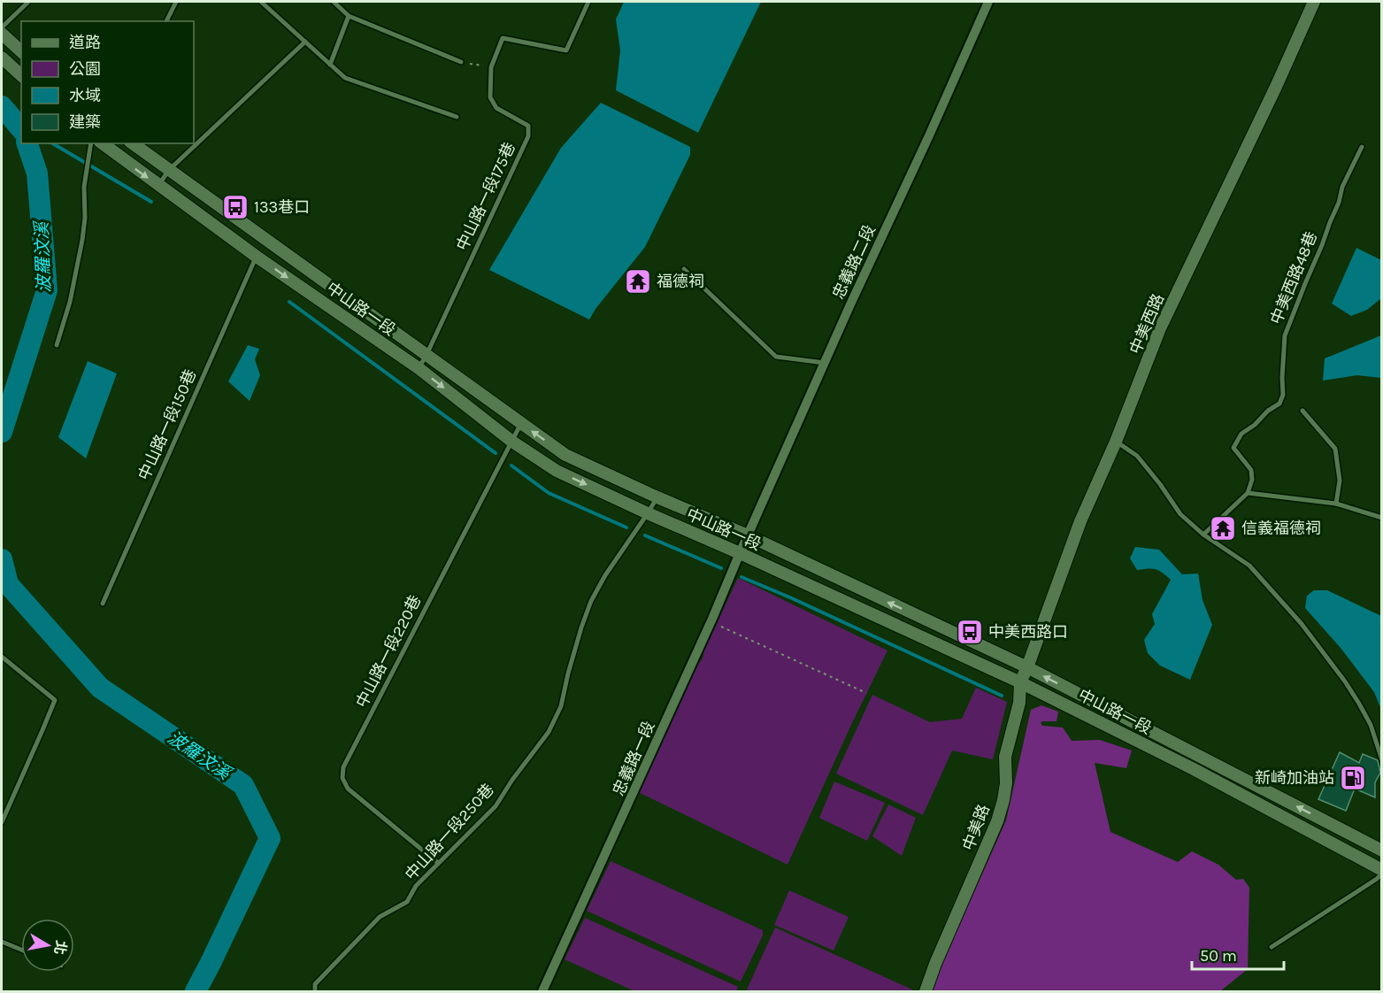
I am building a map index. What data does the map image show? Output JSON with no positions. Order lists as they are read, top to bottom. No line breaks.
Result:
{"streets":{"street":["忠義路二段","中山路一段","中美西路","忠義路一段","中美路"],"lane":["中山路一段175巷","中美西路48巷","中山路一段150巷","中山路一段220巷","中山路一段250巷"]},"crossings":[["中山路一段175巷","中山路一段"],["忠義路二段","中山路一段"],["忠義路二段","忠義路一段"],["中山路一段","中美西路"],["中山路一段","中山路一段150巷"],["中山路一段","中山路一段220巷"],["中山路一段","忠義路一段"],["中山路一段","中美路"],["中山路一段","中山路一段250巷"],["中美西路","中美路"],["中山路一段220巷","中山路一段250巷"]],"water":["波羅汶溪"],"places":{"bus stop":["133巷口","中美西路口"],"temple":["福德祠","信義福德祠"],"fuel station":["新崎加油站"]},"legend":["道路","公園","水域","建築"],"scale_bar":"50 m","north":"right"}
